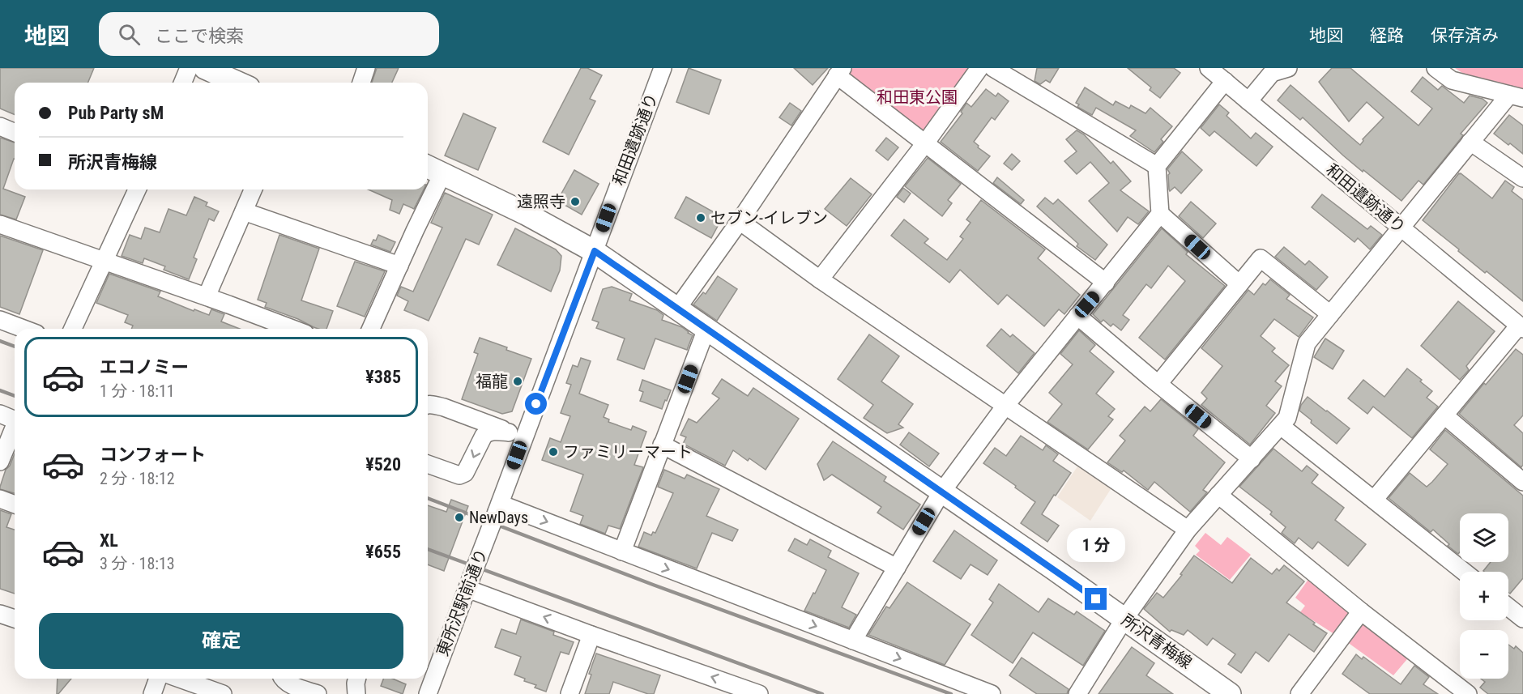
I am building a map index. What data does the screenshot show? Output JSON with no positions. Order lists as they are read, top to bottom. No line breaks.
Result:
{"streets":{"main road":["所沢青梅線"],"street":["和田遺跡通り","東所沢駅前通り"]},"crossings":[["和田遺跡通り","東所沢駅前通り"],["和田遺跡通り","所沢青梅線"]],"parks":["和田東公園"],"places":["遠照寺","セブン-イレブン","福龍","ファミリーマート","NewDays"],"page":{"header":"地図","search":"ここで検索","nav":["地図","経路","保存済み"],"banner":["Pub Party sM","所沢青梅線"],"list":[{"name":"エコノミー","note":"1 分 · 18:11","value":"¥385"},{"name":"コンフォート","note":"2 分 · 18:12","value":"¥520"},{"name":"XL","note":"3 分 · 18:13","value":"¥655"}],"map_buttons":["+","−"],"bubble":"1 分","buttons":"確定"}}
